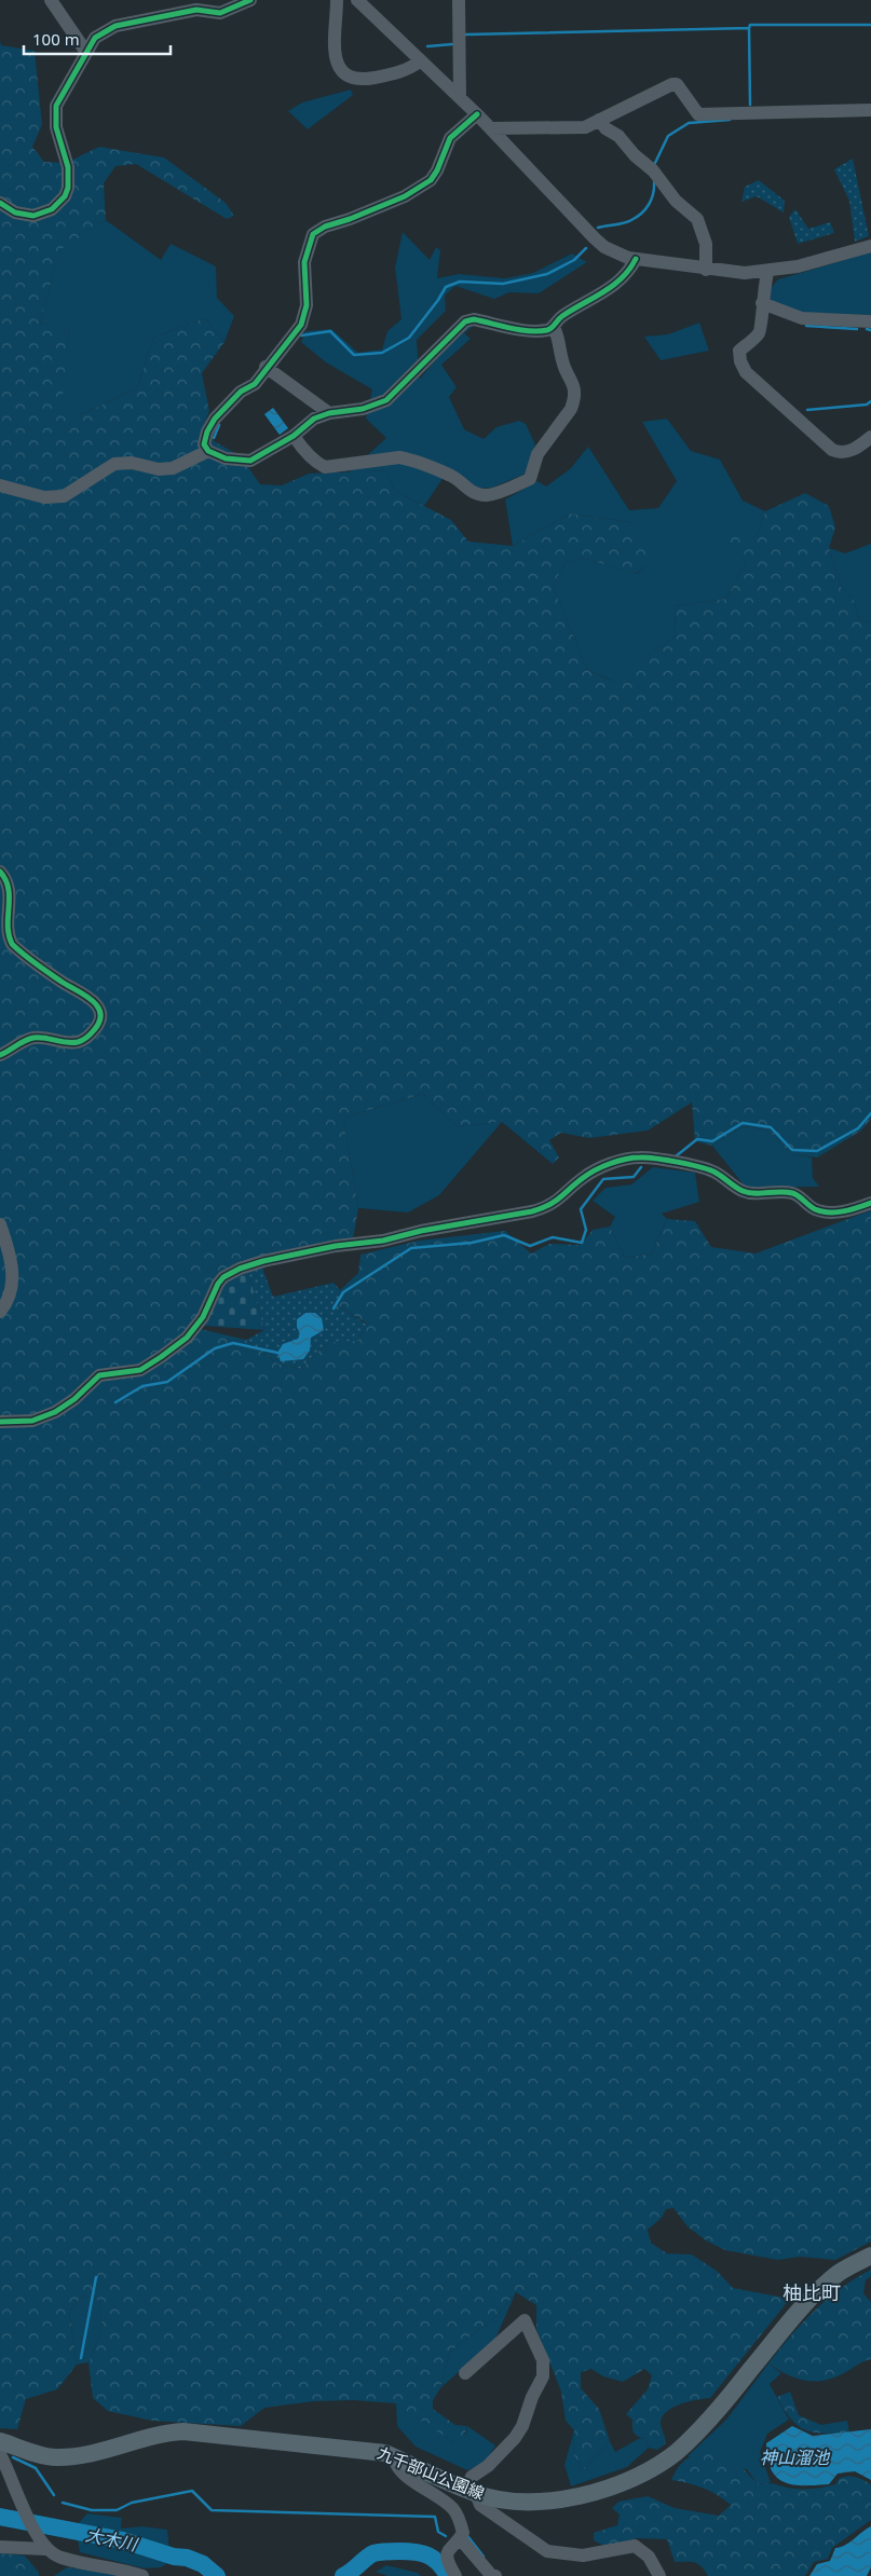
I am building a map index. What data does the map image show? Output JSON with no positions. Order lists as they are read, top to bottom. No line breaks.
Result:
{"streets":{"main road":["九千部山公園線"]},"districts":["柚比町"],"water":["神山溜池","大木川"],"scale_bar":"100 m"}
